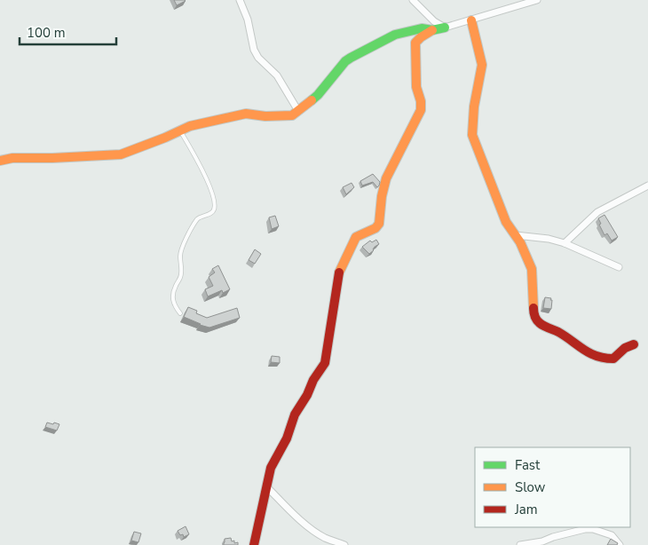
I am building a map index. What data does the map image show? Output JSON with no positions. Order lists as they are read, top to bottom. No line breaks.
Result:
{"legend":["Fast","Slow","Jam"],"scale_bar":"100 m"}
